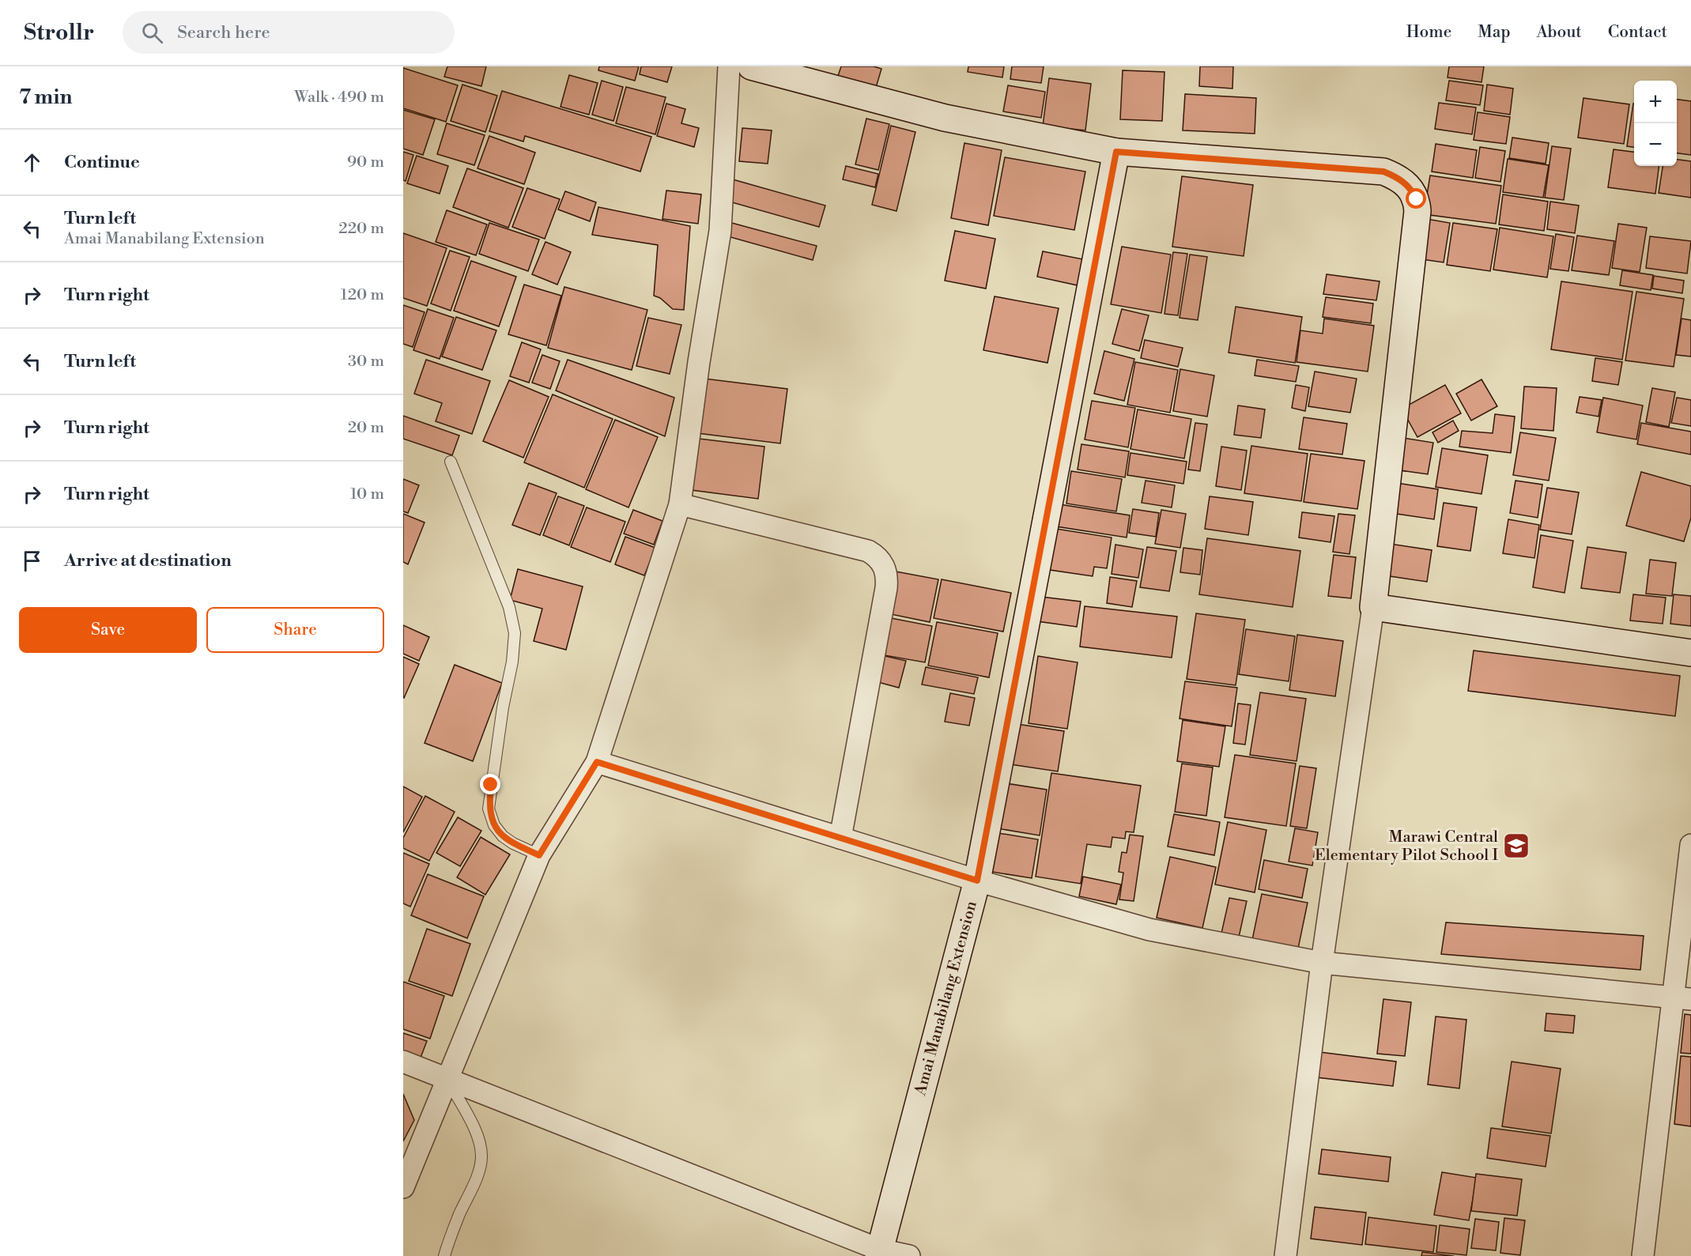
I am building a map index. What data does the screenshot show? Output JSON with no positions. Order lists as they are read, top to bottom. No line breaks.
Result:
{"streets":{"main road":["Amai Manabilang Extension"]},"places":{"school or university":["Marawi Central Elementary Pilot School I"]},"page":{"header":"Strollr","search":"Search here","nav":["Home","Map","About","Contact"],"heading":["7 min","Walk · 490 m"],"map_buttons":["+","−"],"list":[["Continue","90 m"],["Turn left","Amai Manabilang Extension","220 m"],["Turn right","120 m"],["Turn left","30 m"],["Turn right","20 m"],["Turn right","10 m"],"Arrive at destination"],"buttons":["Save","Share"]}}
